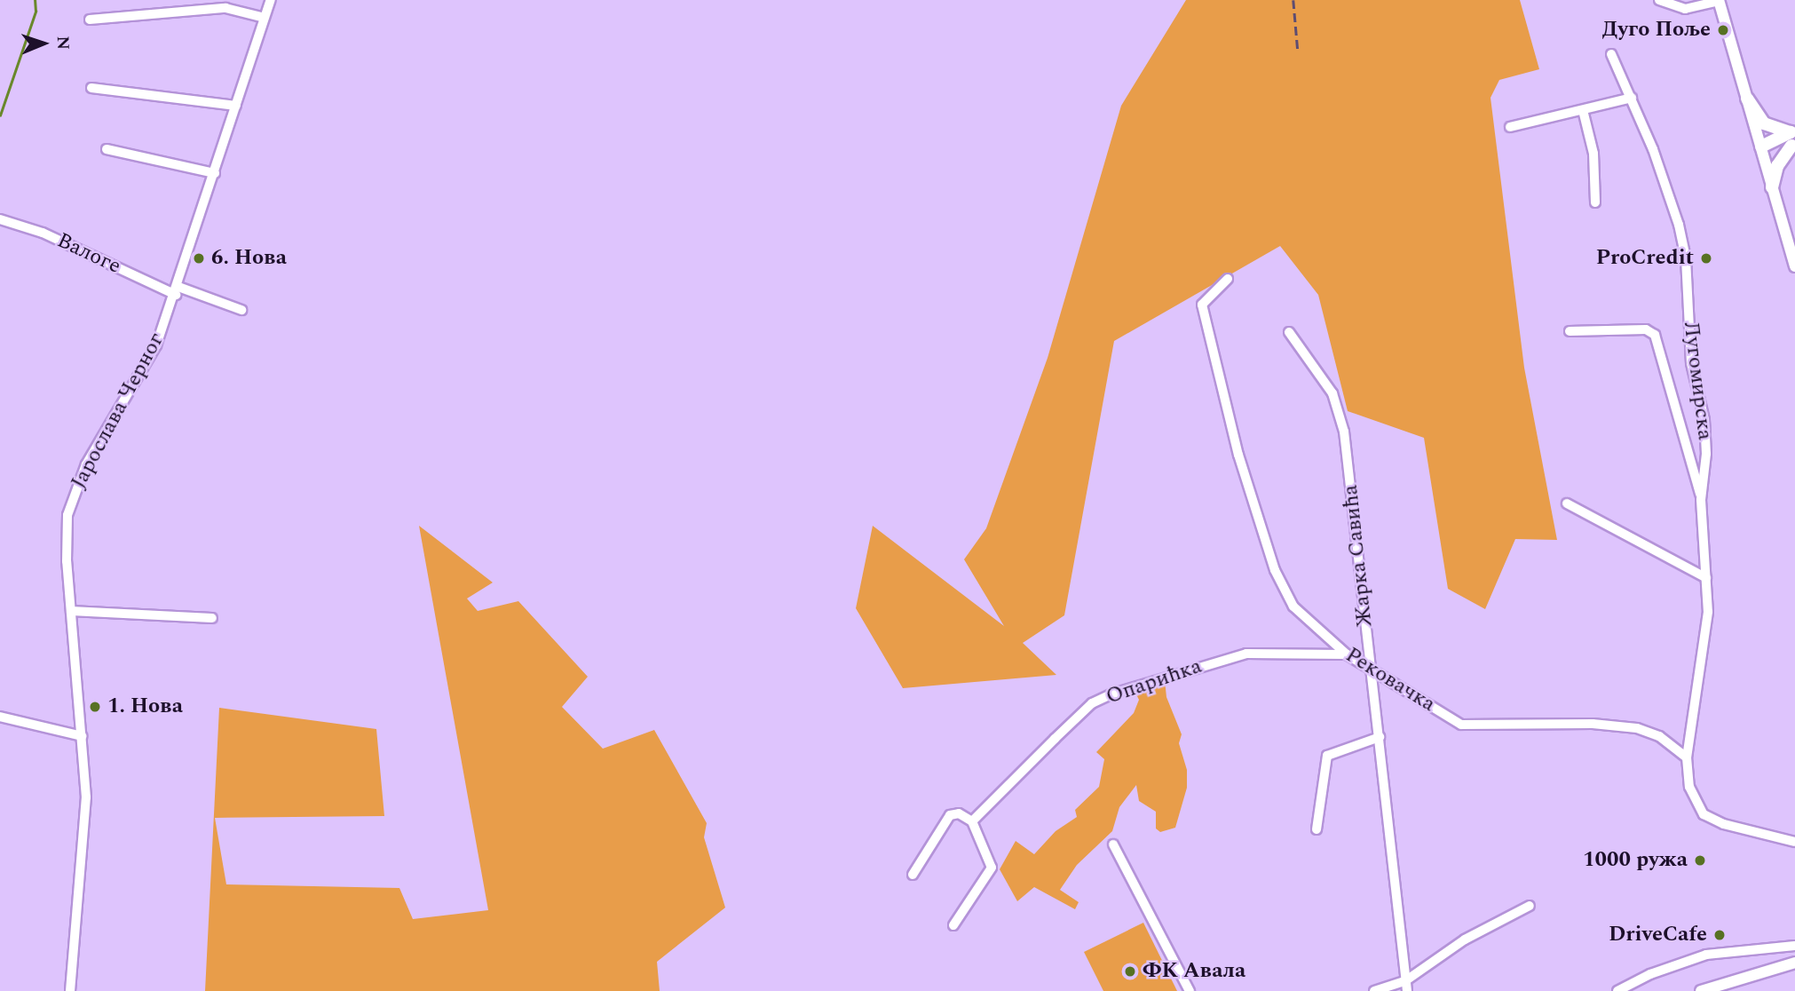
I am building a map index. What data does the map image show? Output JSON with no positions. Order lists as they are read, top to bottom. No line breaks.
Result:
{"streets":{"street":["Валоге","Лугомирска","Јарослава Черног","Жарка Савића","Рековачка","Опарићка"]},"crossings":[["Валоге","Јарослава Черног"],["Лугомирска","Рековачка"],["Жарка Савића","Рековачка"],["Рековачка","Опарићка"]],"places":["Дуго Поље","6. Нова","ProCredit","1. Нова","1000 ружа","DriveCafe","ФК Авала"],"north":"right"}
